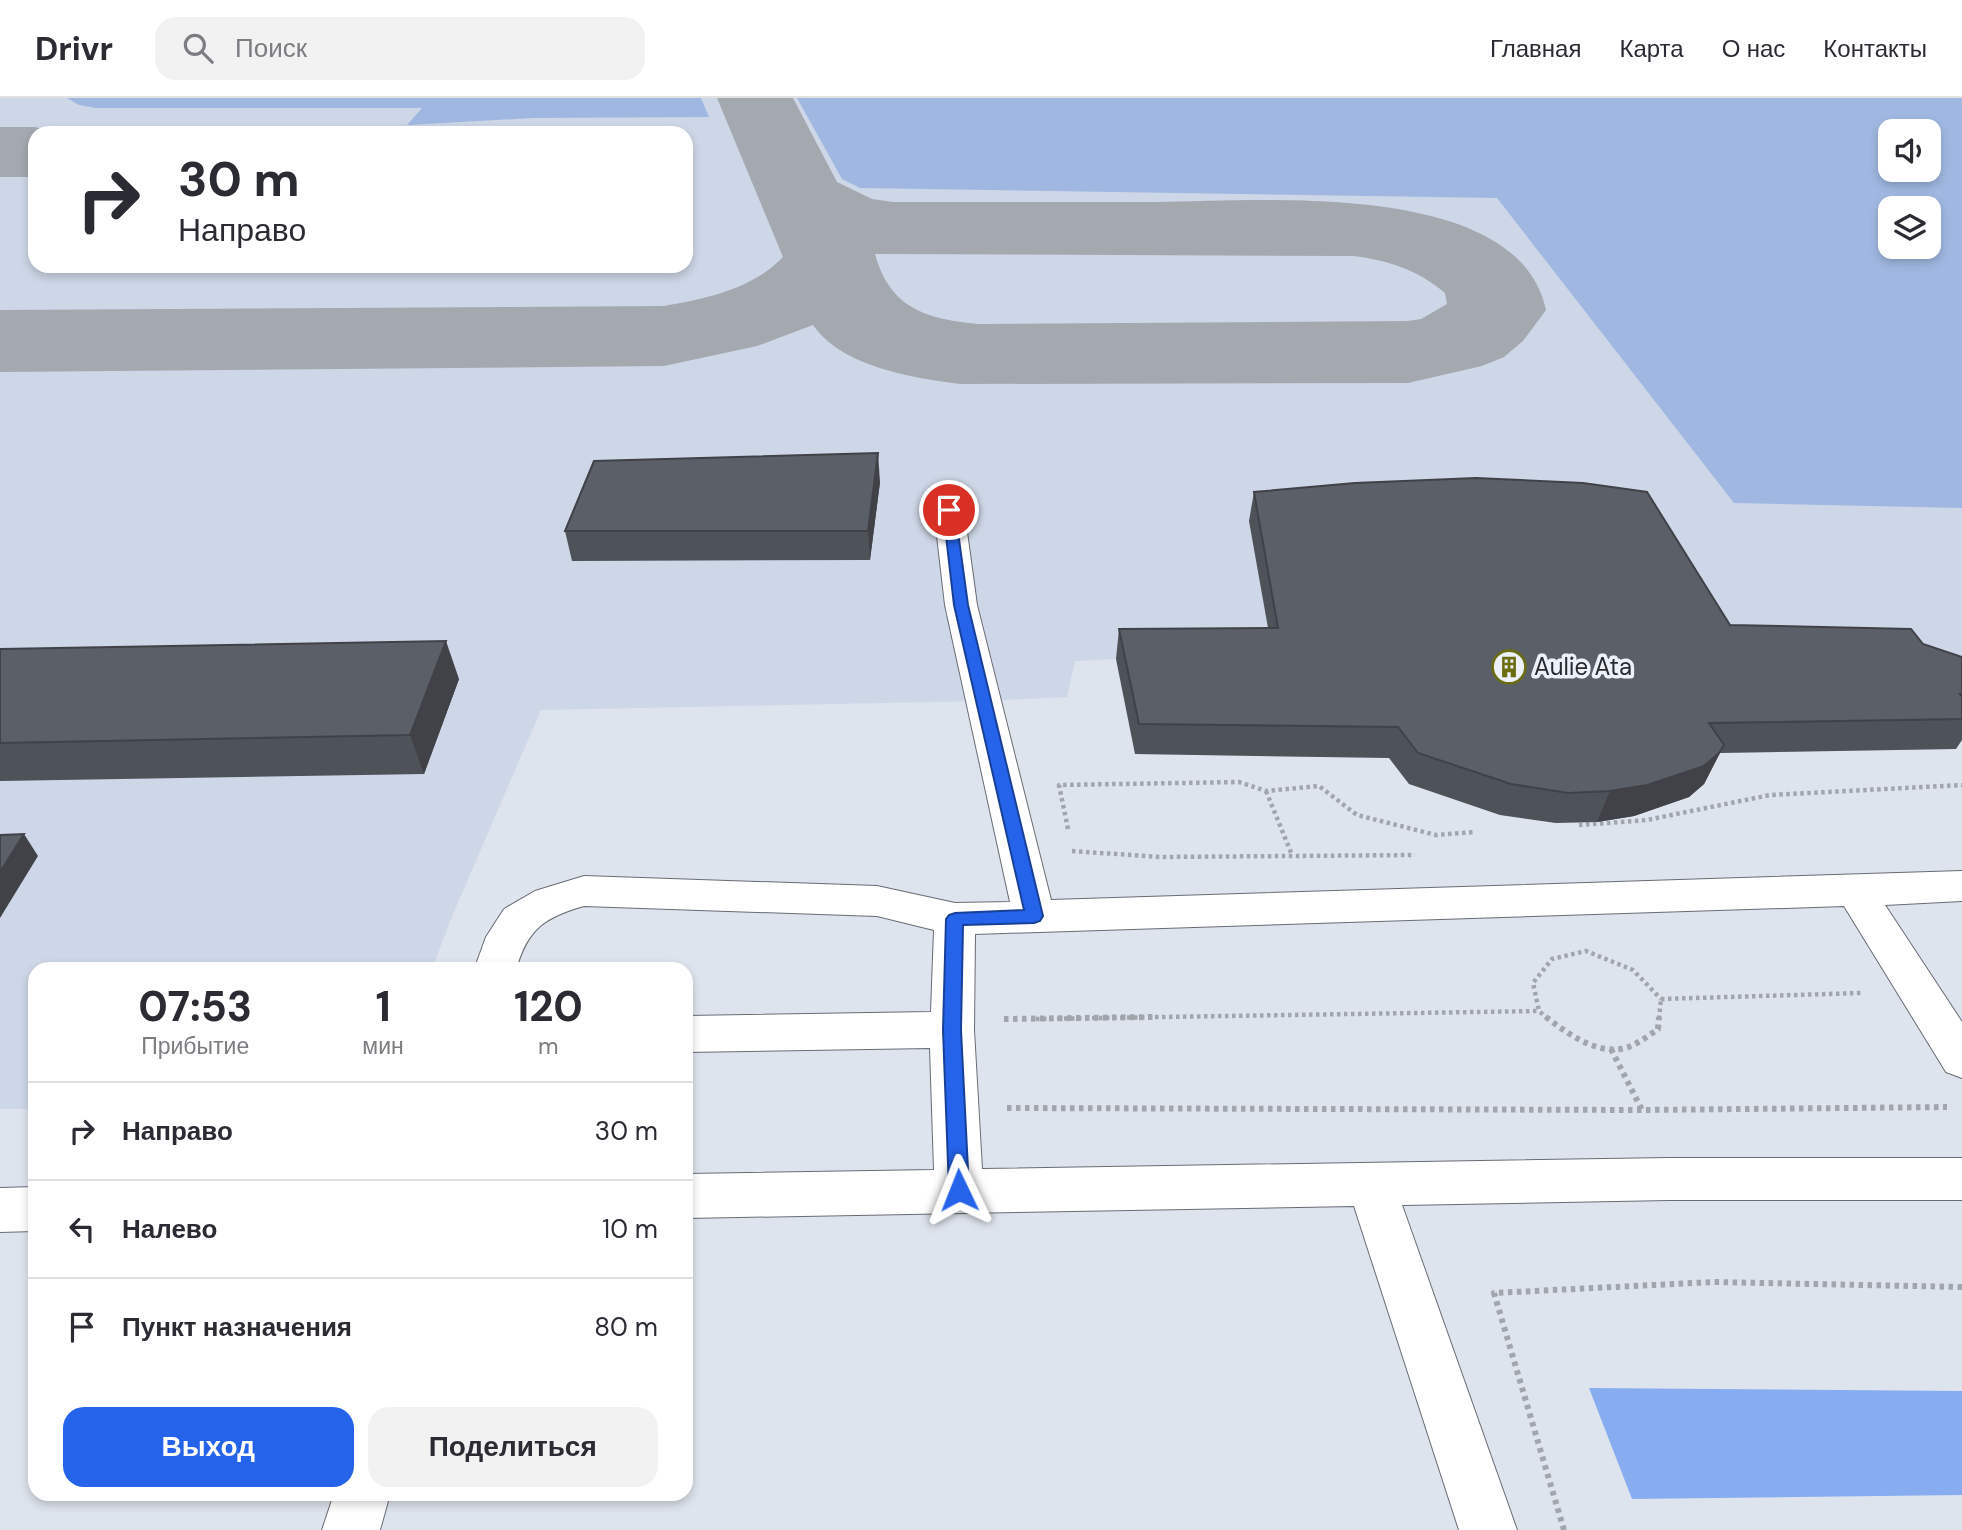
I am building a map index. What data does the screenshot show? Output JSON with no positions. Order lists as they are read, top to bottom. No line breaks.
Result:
{"places":{"building":["Aulie Ata"]},"page":{"header":"Drivr","search":"Поиск","nav":["Главная","Карта","О нас","Контакты"],"turn":["30 m","Направо"],"eta":["07:53","Прибытие","1","мин","120","m"],"list":[{"name":"Направо","value":"30 m"},{"name":"Налево","value":"10 m"},{"name":"Пункт назначения","value":"80 m"}],"buttons":["Выход","Поделиться"]}}
